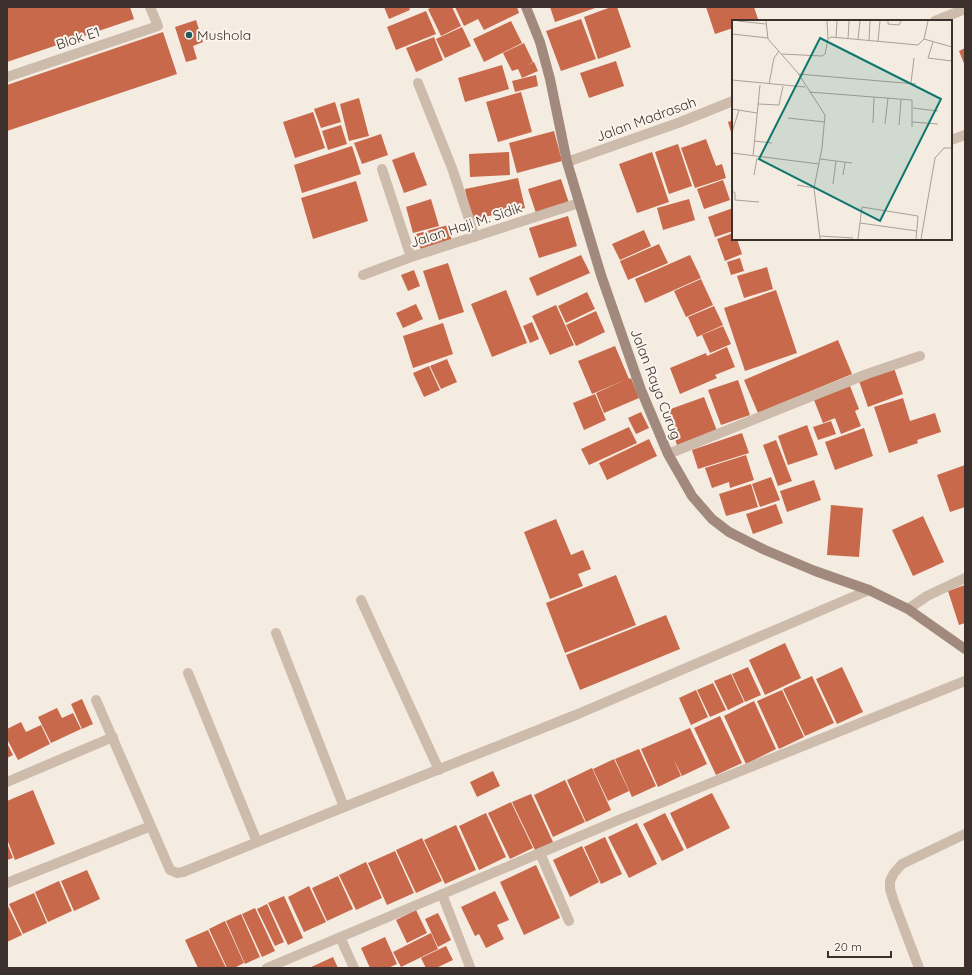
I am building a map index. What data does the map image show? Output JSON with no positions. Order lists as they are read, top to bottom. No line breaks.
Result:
{"streets":{"main road":["Jalan Raya Curug"],"street":["Blok E1","Jalan Madrasah","Jalan Haji M. Sidik"]},"crossings":[["Jalan Madrasah","Jalan Raya Curug"],["Jalan Haji M. Sidik","Jalan Raya Curug"]],"places":["Mushola"],"scale_bar":"20 m"}
